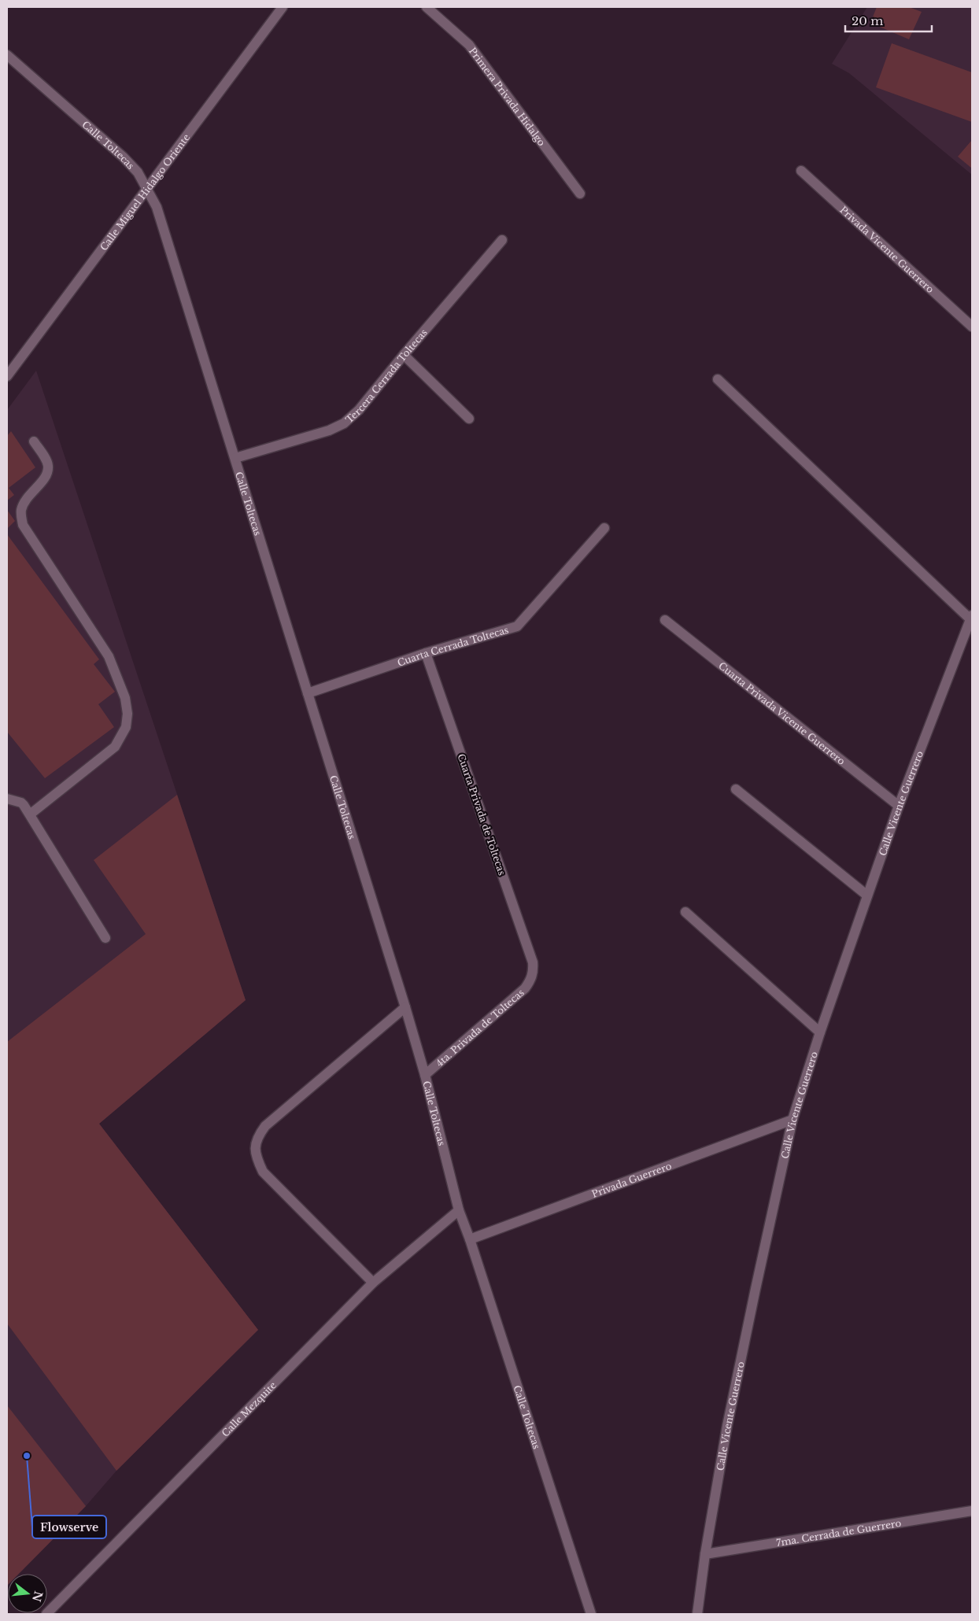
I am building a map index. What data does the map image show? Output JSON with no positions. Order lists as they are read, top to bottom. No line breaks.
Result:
{"streets":{"street":["Primera Privada Hidalgo","Calle Toltecas","Calle Miguel Hidalgo Oriente","Privada Vicente Guerrero","Tercera Cerrada Toltecas","Cuarta Cerrada Toltecas","Cuarta Privada Vicente Guerrero","Calle Vicente Guerrero","Cuarta Privada de Toltecas","4ta. Privada de Toltecas","Privada Guerrero","Calle Mezquite","7ma. Cerrada de Guerrero"]},"crossings":[["Calle Toltecas","Calle Miguel Hidalgo Oriente"],["Calle Toltecas","Tercera Cerrada Toltecas"],["Calle Toltecas","Cuarta Cerrada Toltecas"],["Calle Toltecas","4ta. Privada de Toltecas"],["Calle Toltecas","Privada Guerrero"],["Calle Toltecas","Calle Mezquite"],["Cuarta Cerrada Toltecas","Cuarta Privada de Toltecas"],["Cuarta Privada Vicente Guerrero","Calle Vicente Guerrero"],["Calle Vicente Guerrero","Privada Guerrero"],["Calle Vicente Guerrero","7ma. Cerrada de Guerrero"],["Cuarta Privada de Toltecas","4ta. Privada de Toltecas"]],"places":["Flowserve"],"scale_bar":"20 m","north":"right"}
